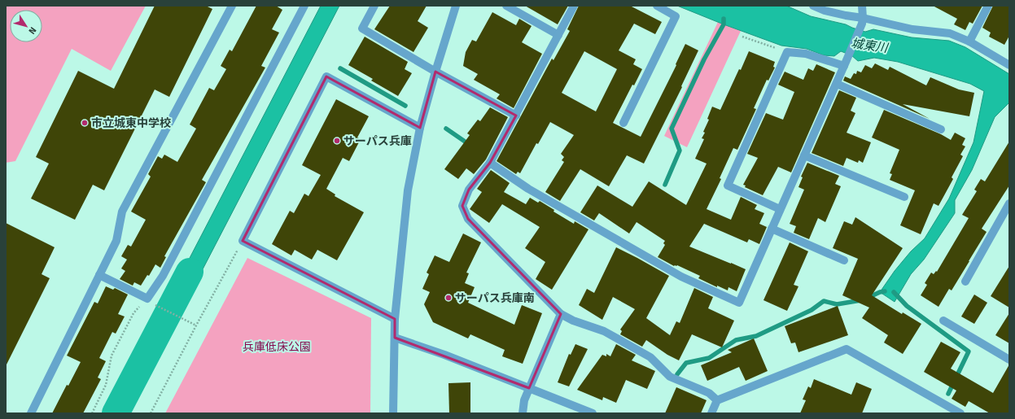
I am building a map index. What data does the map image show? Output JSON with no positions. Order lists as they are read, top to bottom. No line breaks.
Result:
{"water":["城東川"],"parks":["兵庫低床公園"],"places":["市立城東中学校","サーパス兵庫","サーパス兵庫南"],"north":"bottom right"}
